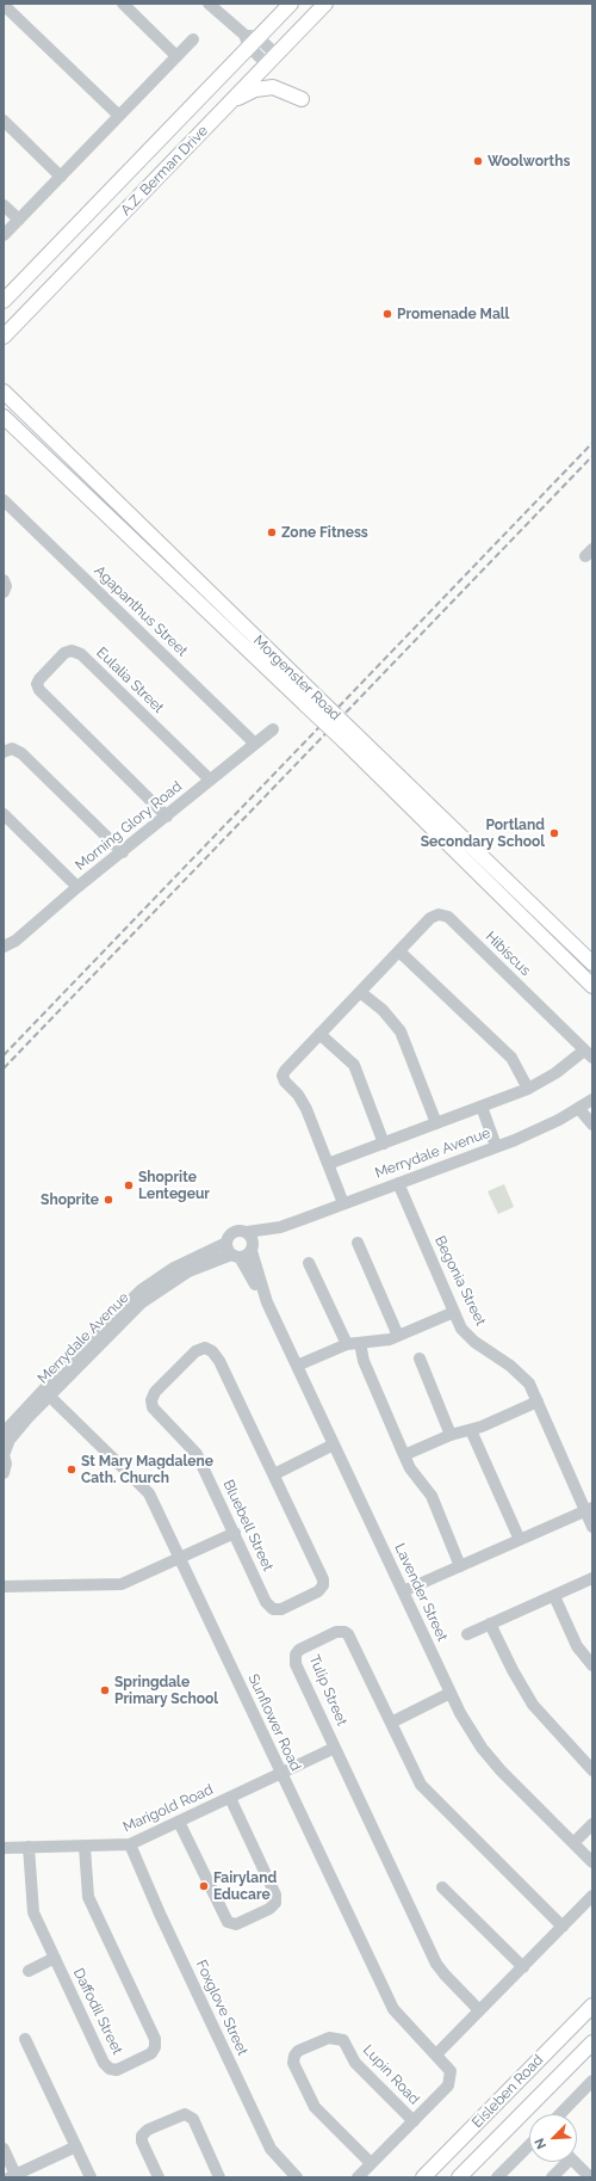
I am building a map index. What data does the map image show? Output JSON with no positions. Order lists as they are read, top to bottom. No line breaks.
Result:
{"streets":{"main road":["A.Z. Berman Drive","Morgenster Road","Eisleben Road"],"street":["Agapanthus Street","Eulalia Street","Morning Glory Road","Hibiscus","Merrydale Avenue","Begonia Street","Bluebell Street","Lavender Street","Tulip Street","Sunflower Road","Marigold Road","Foxglove Street","Daffodil Street","Lupin Road"]},"crossings":[["Agapanthus Street","Morning Glory Road"],["Eulalia Street","Morning Glory Road"],["Hibiscus","Merrydale Avenue"],["Merrydale Avenue","Begonia Street"],["Merrydale Avenue","Lavender Street"],["Merrydale Avenue","Sunflower Road"],["Tulip Street","Marigold Road"],["Sunflower Road","Marigold Road"],["Sunflower Road","Lupin Road"],["Marigold Road","Foxglove Street"],["Marigold Road","Daffodil Street"]],"places":["Woolworths","Promenade Mall","Zone Fitness","Portland Secondary School","Shoprite Lentegeur","Shoprite","St Mary Magdalene Cath. Church","Springdale Primary School","Fairyland Educare"],"north":"bottom left"}
